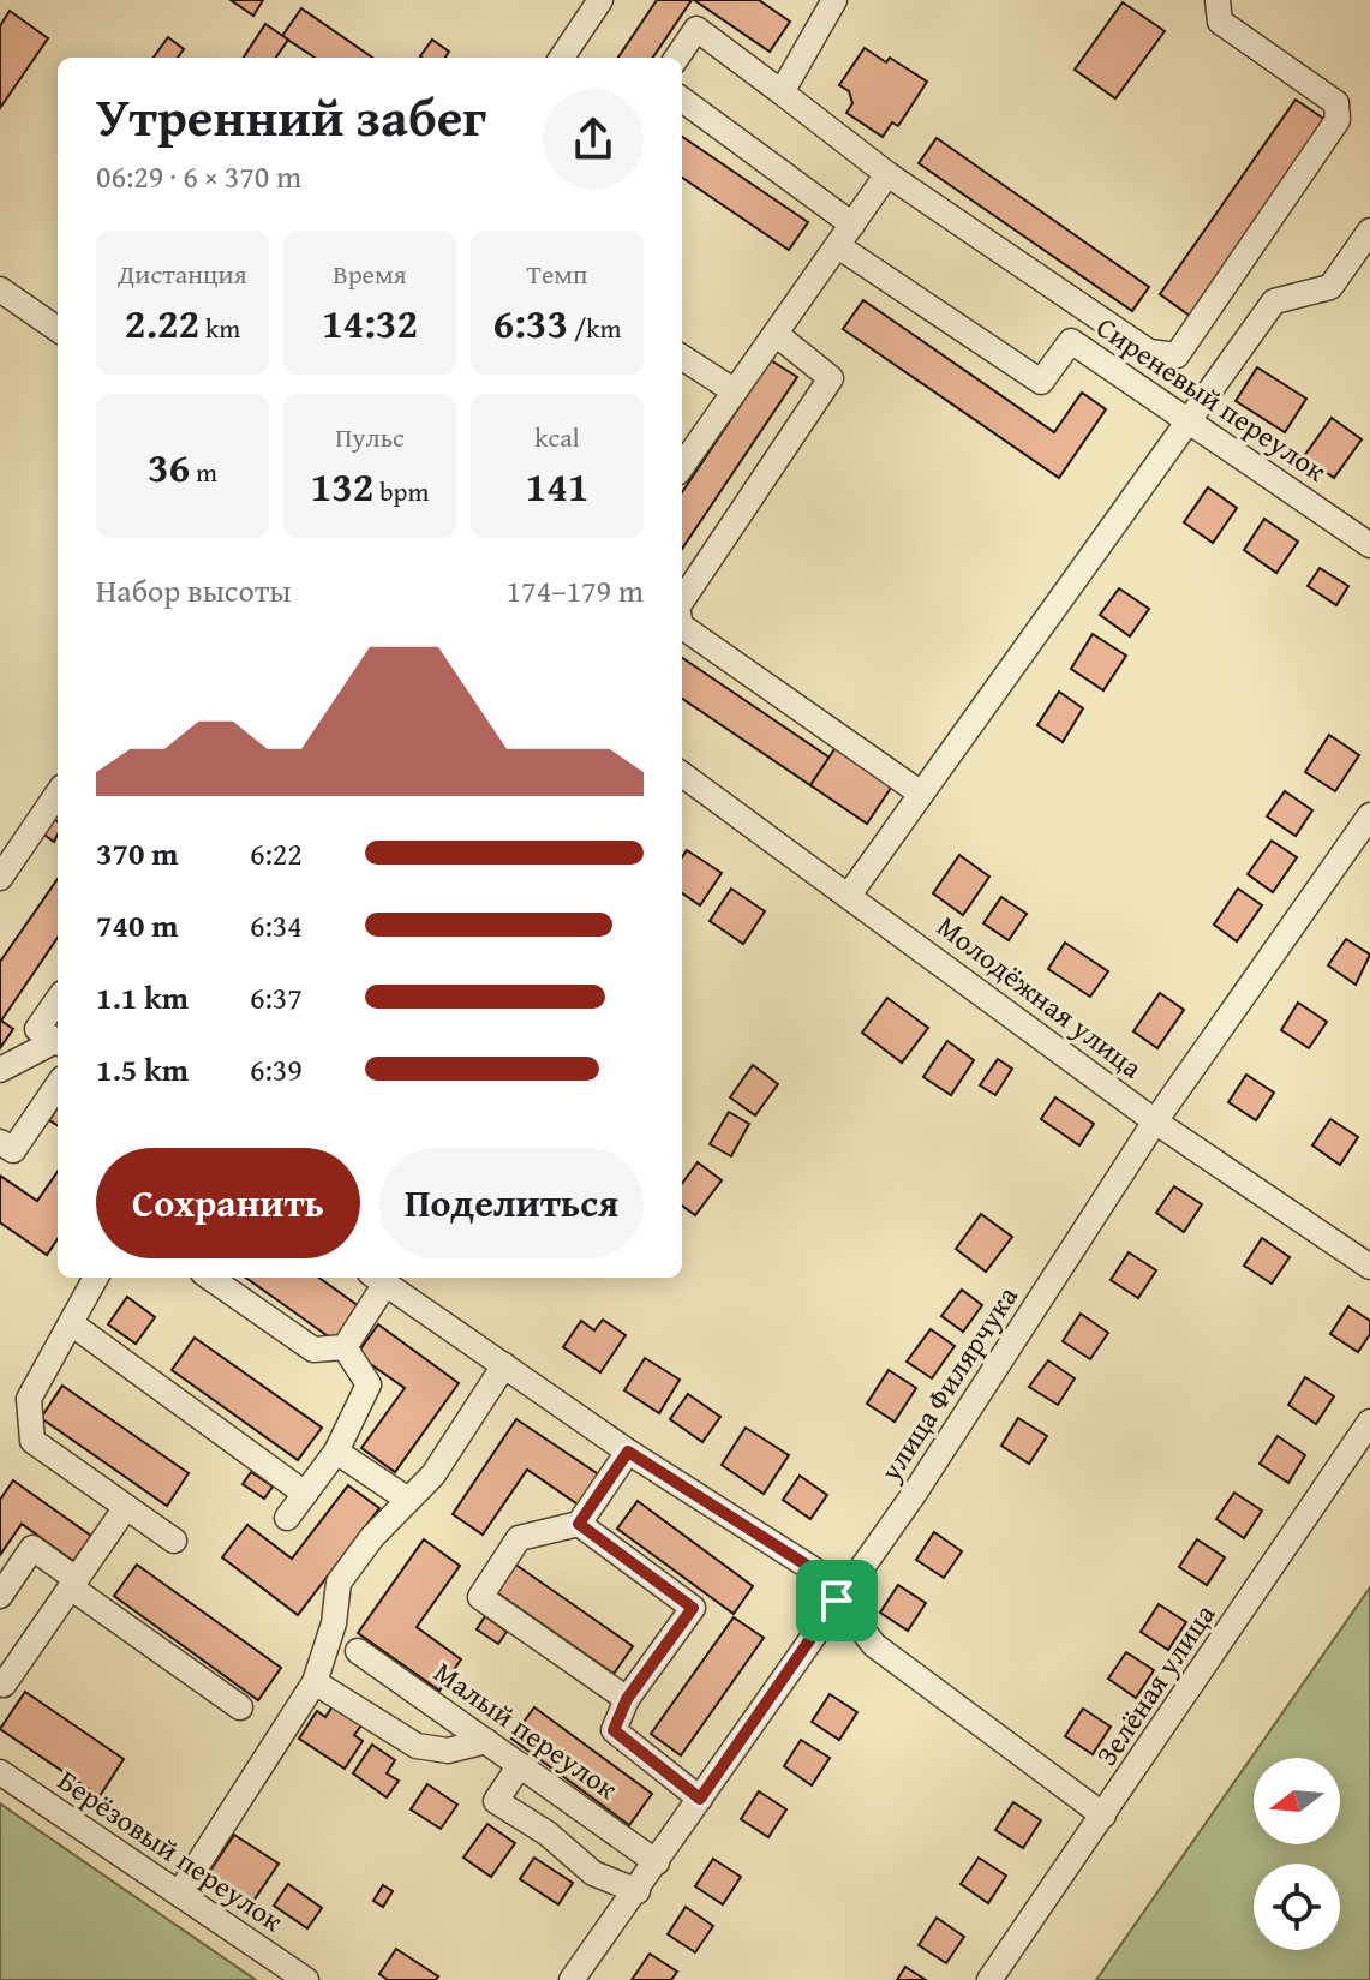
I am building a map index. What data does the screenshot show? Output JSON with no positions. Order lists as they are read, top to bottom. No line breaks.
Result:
{"streets":{"street":["Сиреневый переулок","Молодёжная улица","улица Филярчука","Зелёная улица","Малый переулок","Берёзовый переулок"]},"crossings":[["Молодёжная улица","улица Филярчука"],["улица Филярчука","Малый переулок"]],"north":"left","page":{"heading":["Утренний забег","06:29 · 6 × 370 m"],"stats":[["Дистанция","2.22 km"],["Время","14:32"],["Темп","6:33 /km"],["36 m"],["Пульс","132 bpm"],["kcal","141"]],"chart":["Набор высоты","174–179 m"],"list":[{"name":"370 m","note":"6:22"},{"name":"740 m","note":"6:34"},{"name":"1.1 km","note":"6:37"},{"name":"1.5 km","note":"6:39"}],"buttons":["Сохранить","Поделиться"]}}
